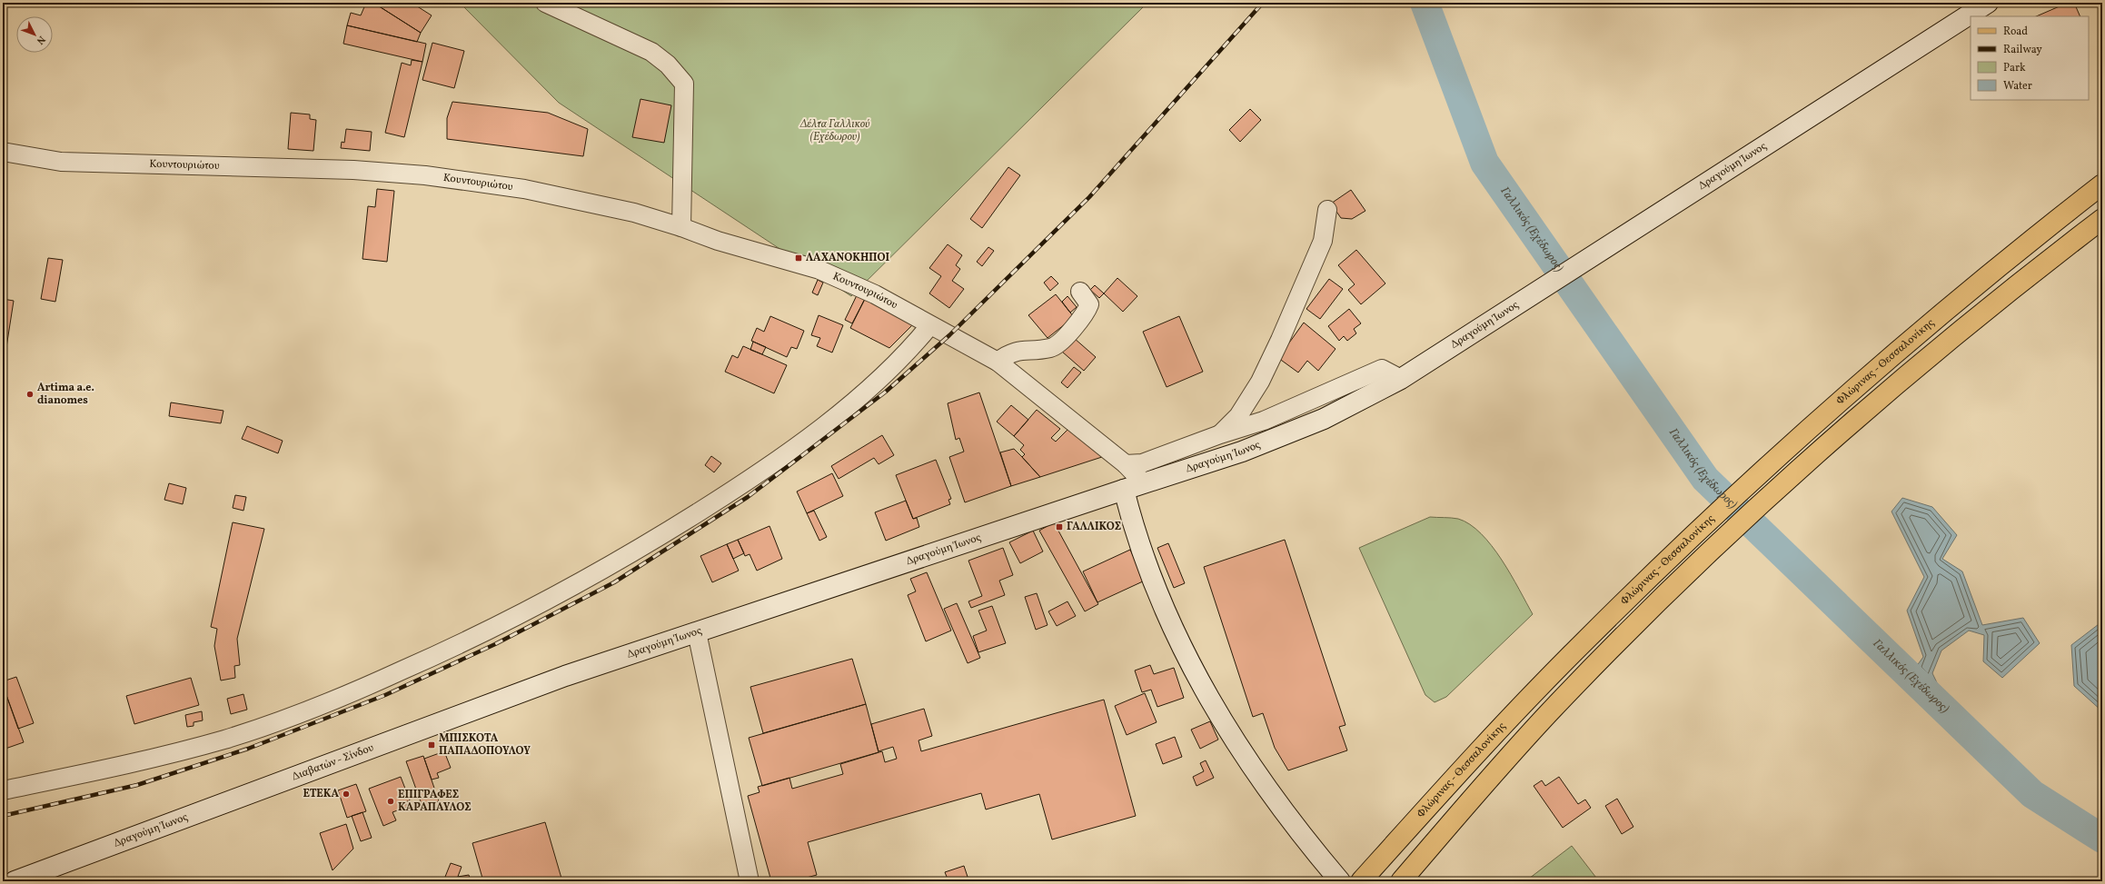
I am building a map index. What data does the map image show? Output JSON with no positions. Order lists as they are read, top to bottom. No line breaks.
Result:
{"streets":{"main road":["Δραγούμη Ίωνος","Φλώρινας - Θεσσαλονίκης","Διαβατών - Σίνδου"],"street":["Κουντουριώτου"]},"crossings":[["Κουντουριώτου","Δραγούμη Ίωνος"],["Δραγούμη Ίωνος","Διαβατών - Σίνδου"]],"water":["Γαλλικός (Εχέδωρος)"],"parks":["Δέλτα Γαλλικού (Εχέδωρου)"],"places":{"transit":["ΛΑΧΑΝΟΚΗΠΟΙ","ΓΑΛΛΙΚΟΣ","ΜΠΙΣΚΟΤΑ ΠΑΠΑΔΟΠΟΥΛΟΥ"],"other":["Artima a.e. dianomes","ΕΤΕΚΑ","ΕΠΙΓΡΑΦΕΣ ΚΑΡΑΠΑΥΛΟΣ"]},"legend":["Road","Railway","Park","Water"],"north":"bottom right"}
